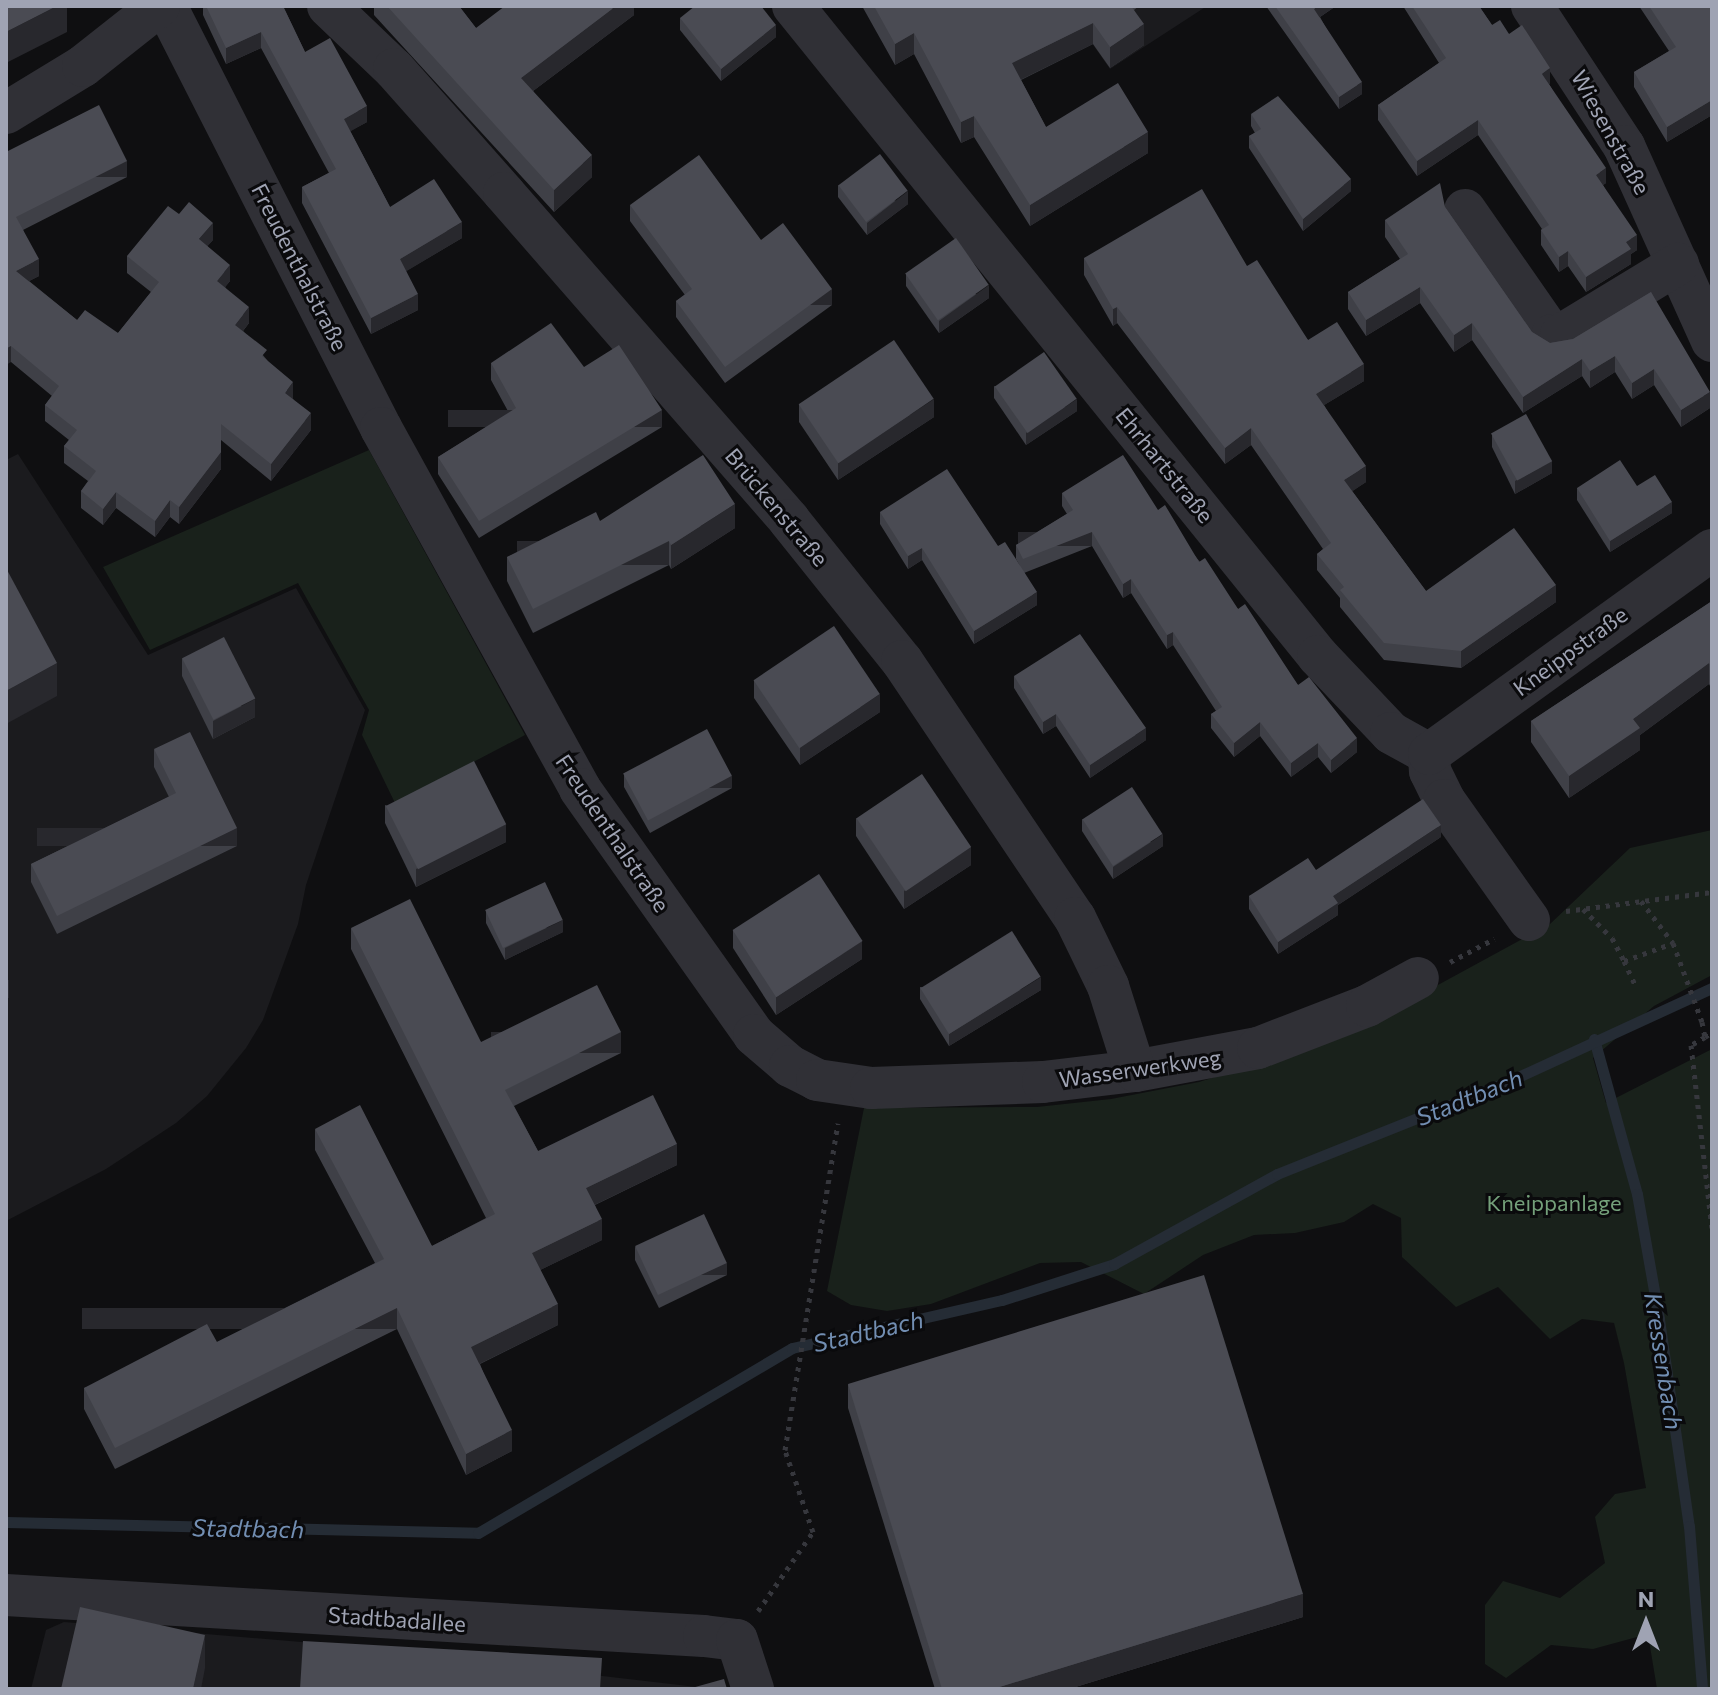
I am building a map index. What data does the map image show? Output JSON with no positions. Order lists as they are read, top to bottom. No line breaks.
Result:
{"streets":{"street":["Wiesenstraße","Freudenthalstraße","Ehrhartstraße","Brückenstraße","Kneippstraße","Wasserwerkweg","Stadtbadallee"]},"crossings":[["Freudenthalstraße","Wasserwerkweg"],["Ehrhartstraße","Kneippstraße"],["Brückenstraße","Wasserwerkweg"]],"water":["Stadtbach","Kressenbach"],"parks":["Kneippanlage"],"north":"top"}
